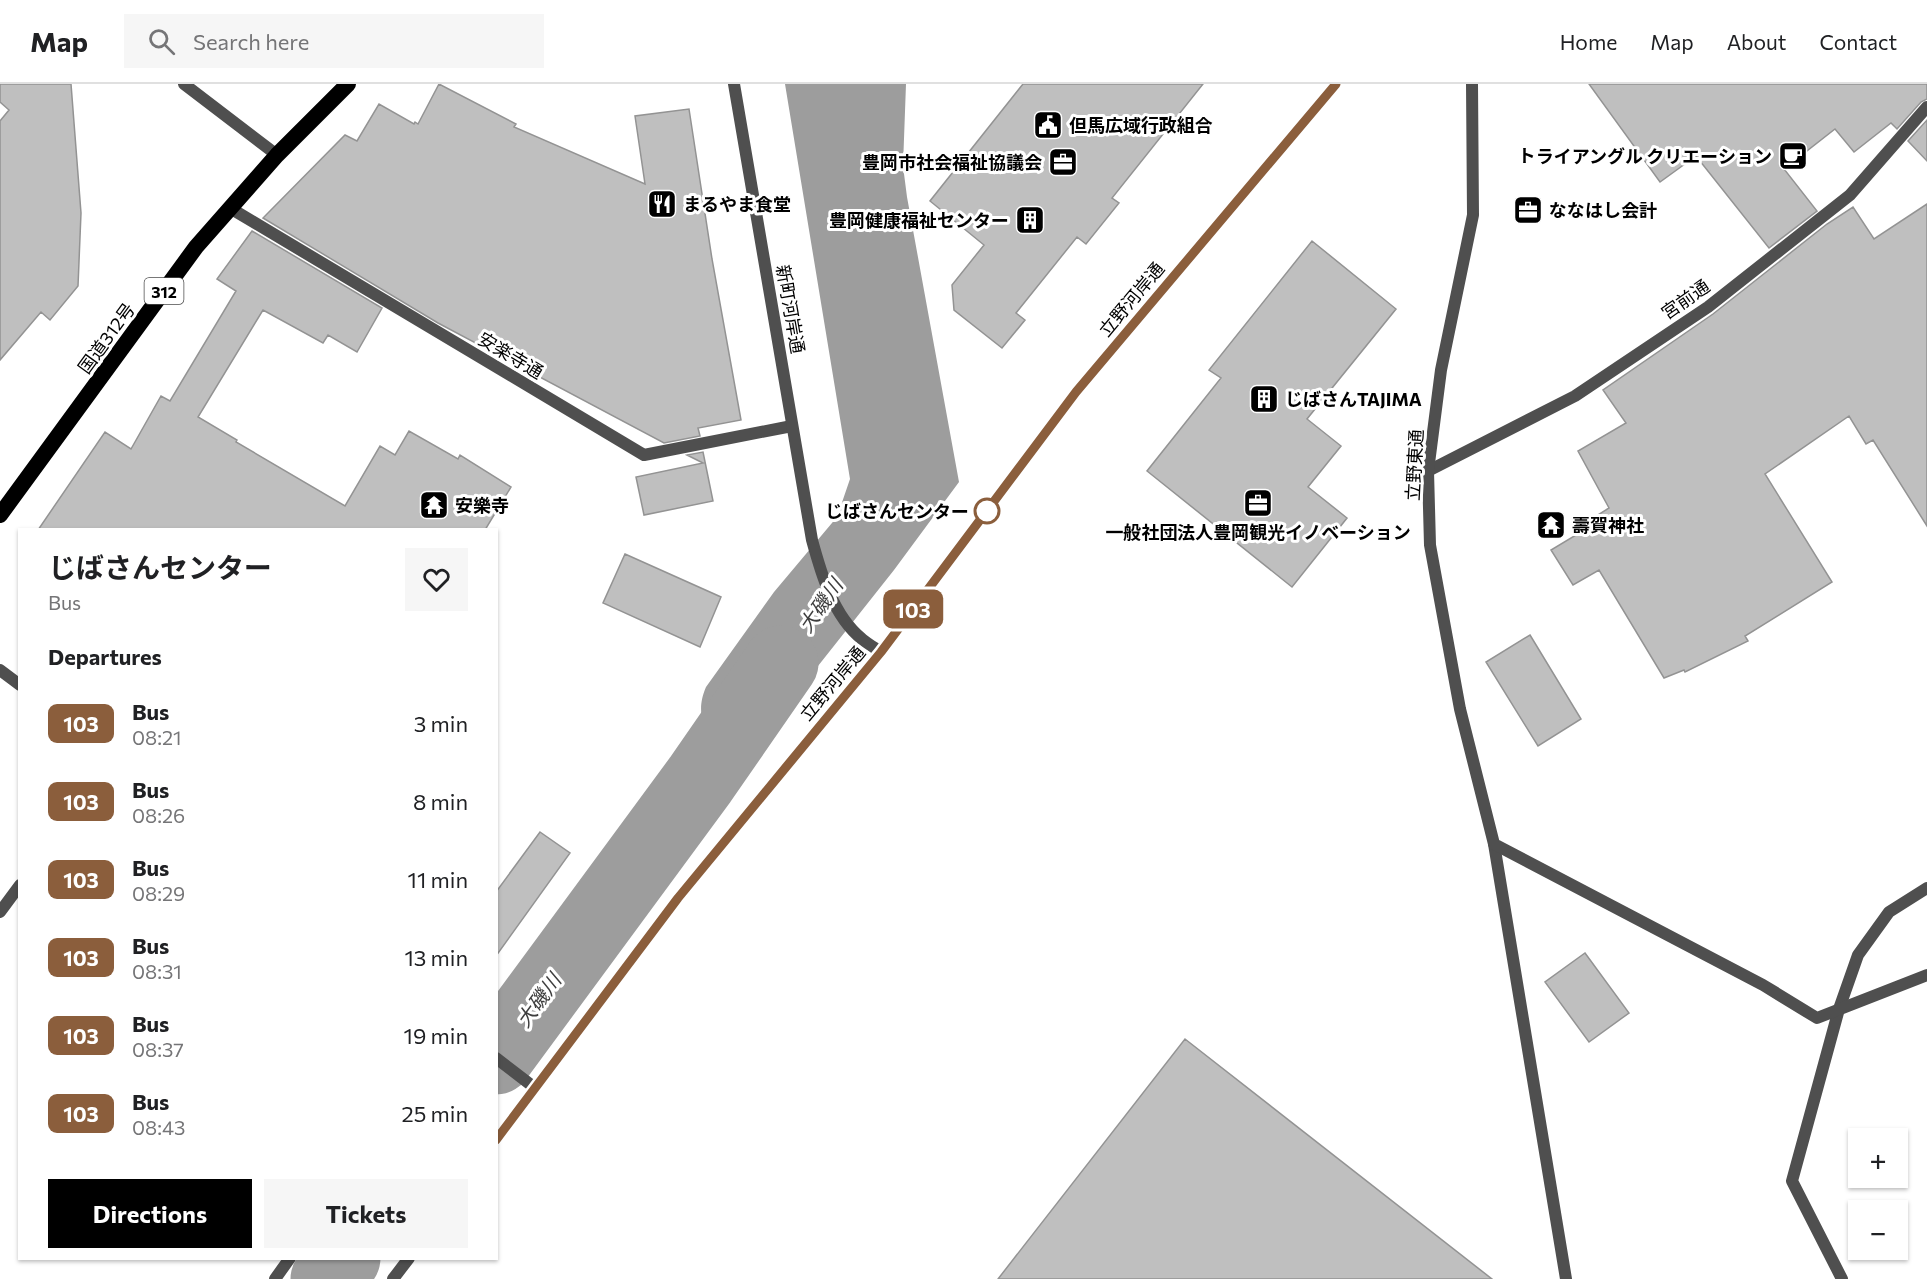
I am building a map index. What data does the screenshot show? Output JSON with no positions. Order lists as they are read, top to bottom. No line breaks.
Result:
{"streets":{"highway":["312","国道312号"],"street":["立野河岸通","宮前通","新町河岸通","安楽寺通","立野東通"]},"crossings":[["立野河岸通","新町河岸通"],["宮前通","立野東通"],["新町河岸通","安楽寺通"],["国道312号","安楽寺通"]],"water":["大磯川"],"places":{"public building":["但馬広域行政組合"],"cafe":["トライアングル クリエーション"],"office":["豊岡市社会福祉協議会","ななはし会計","一般社団法人豊岡観光イノベーション"],"restaurant":["まるやま食堂"],"building":["豊岡健康福祉センター","じばさんTAJIMA"],"temple":["安樂寺","壽賀神社"],"other":["じばさんセンター"]},"lines":["bus line 103"],"page":{"header":"Map","search":"Search here","nav":["Home","Map","About","Contact"],"on_map":"103","heading":[["じばさんセンター","Bus"],"Departures"],"list":[{"mark":"103","name":"Bus","note":"08:21","value":"3 min"},{"mark":"103","name":"Bus","note":"08:26","value":"8 min"},{"mark":"103","name":"Bus","note":"08:29","value":"11 min"},{"mark":"103","name":"Bus","note":"08:31","value":"13 min"},{"mark":"103","name":"Bus","note":"08:37","value":"19 min"},{"mark":"103","name":"Bus","note":"08:43","value":"25 min"}],"map_buttons":["+","−"],"buttons":["Directions","Tickets"]}}
